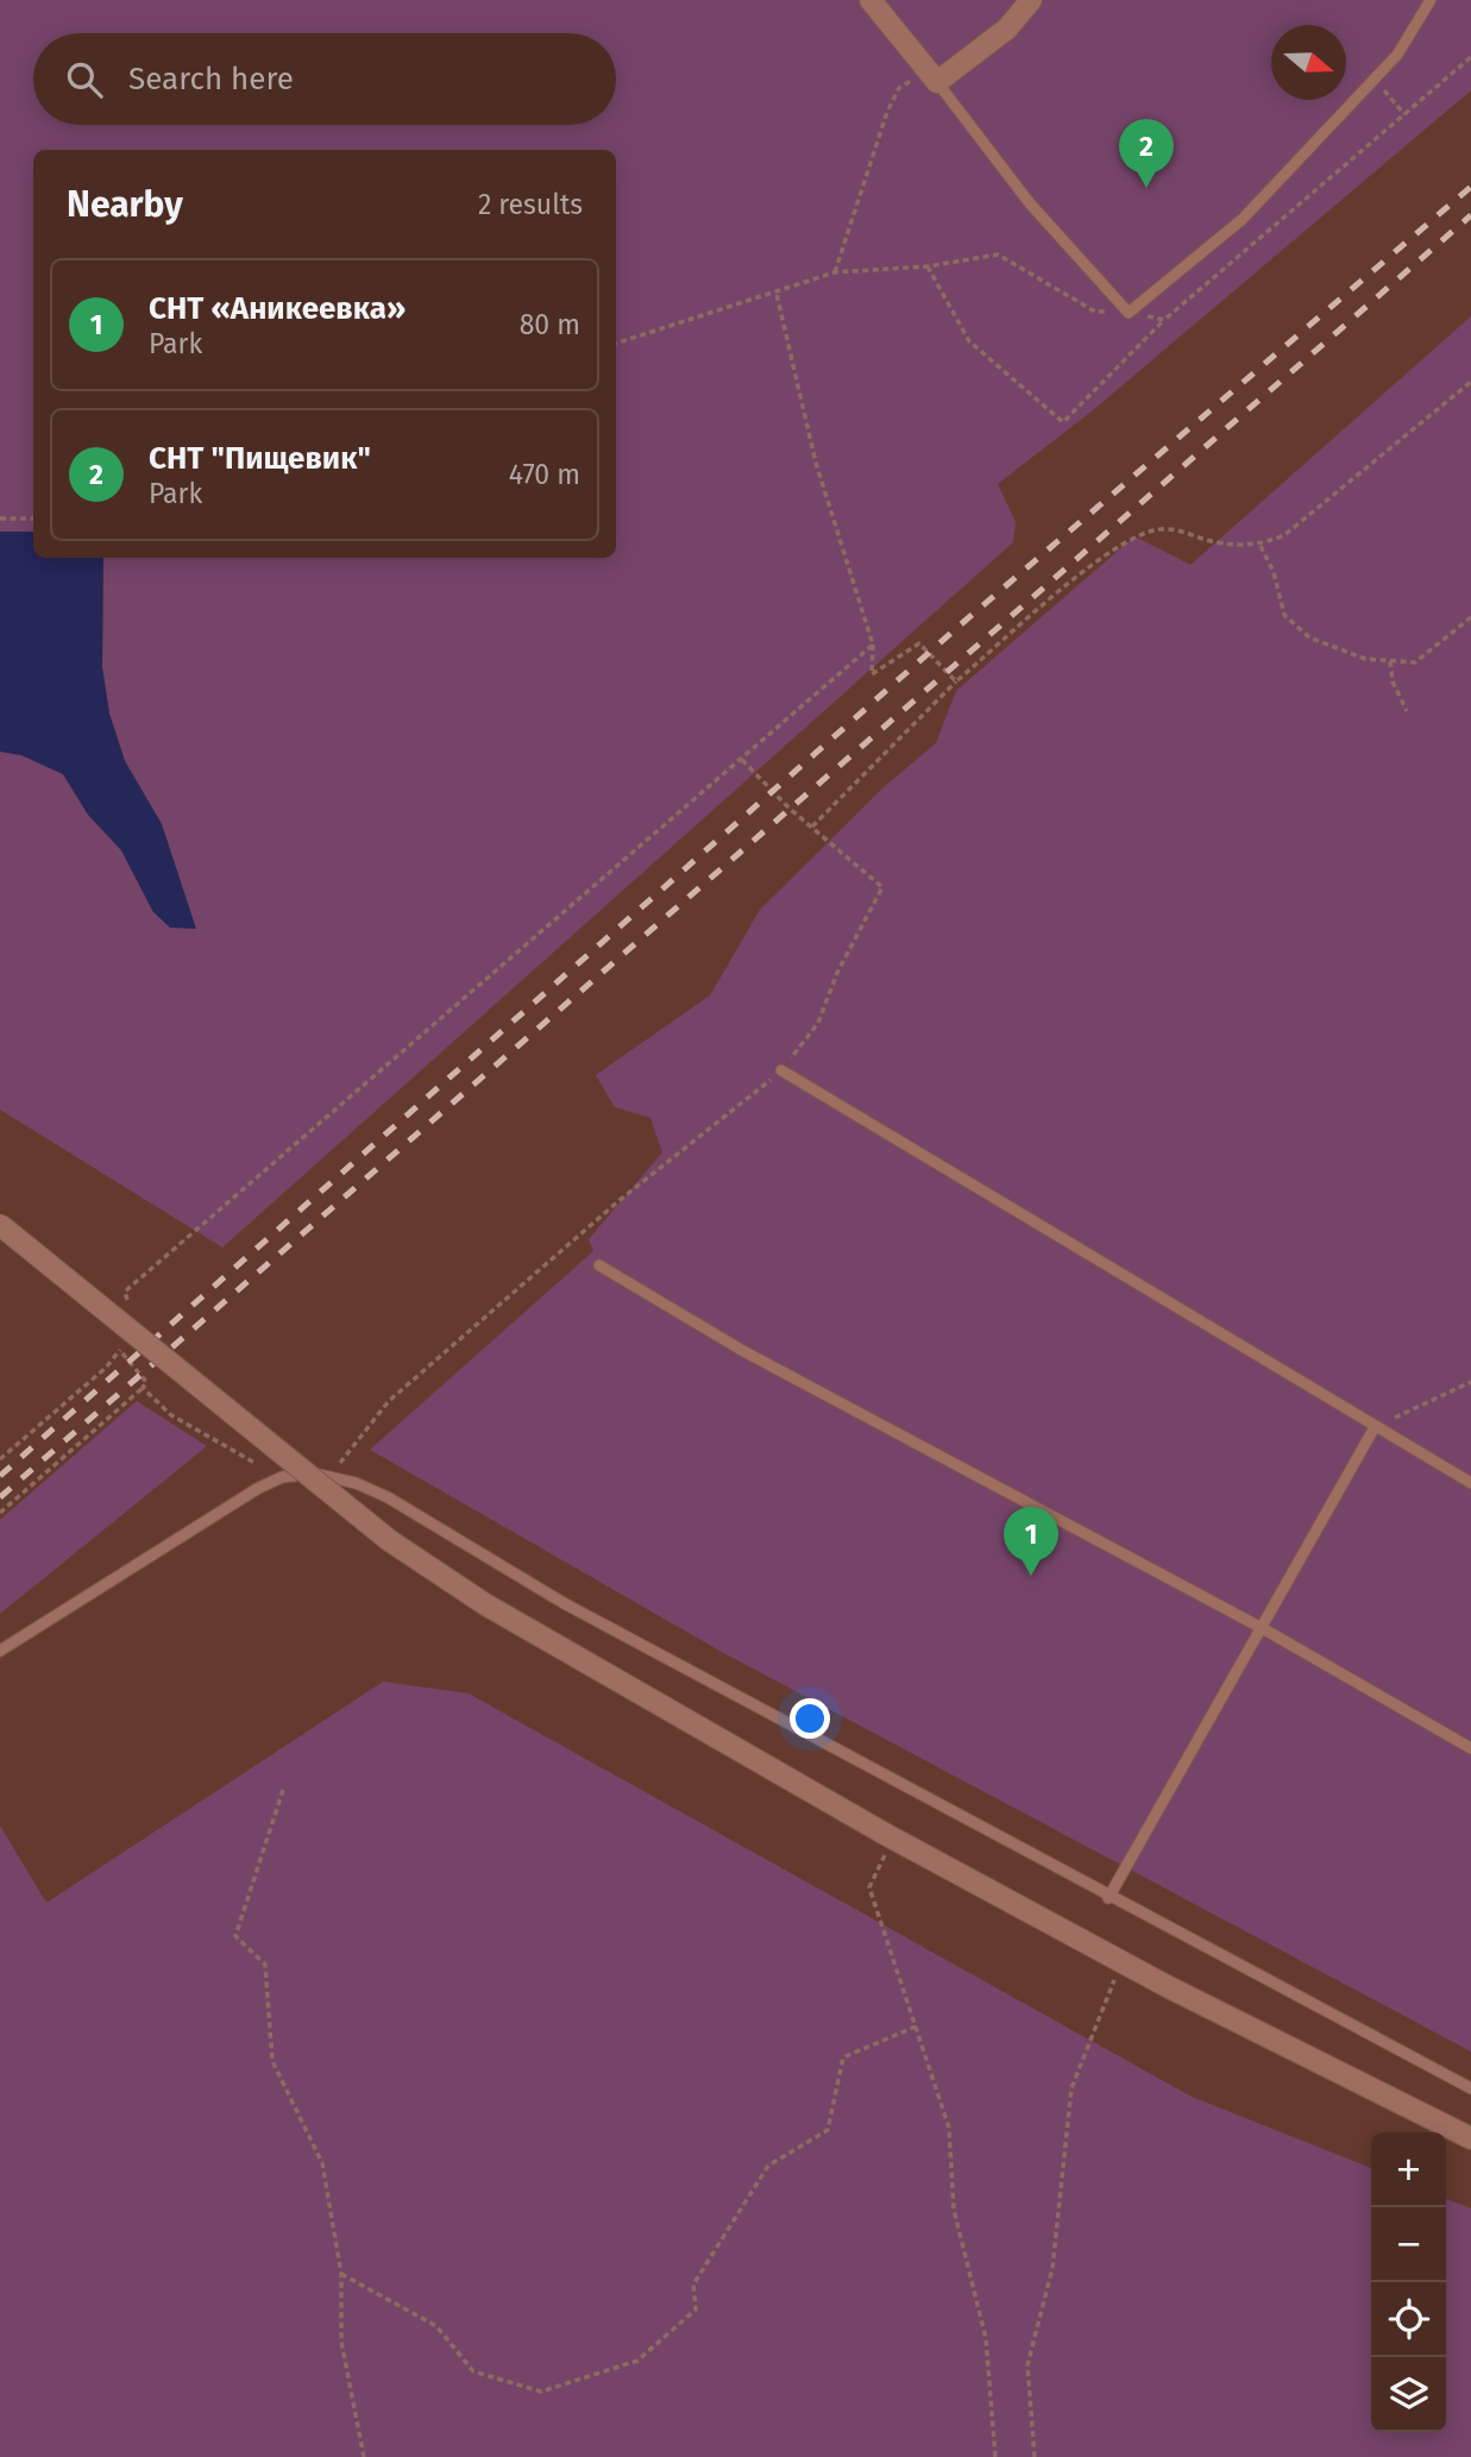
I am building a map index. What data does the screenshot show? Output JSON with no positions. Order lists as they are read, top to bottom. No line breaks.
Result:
{"north":"right","page":{"search":"Search here","pins":["2","1"],"heading":["Nearby","2 results"],"list":[{"mark":"1","name":"СНТ «Аникеевка»","note":"Park","value":"80 m"},{"mark":"2","name":"СНТ \"Пищевик\"","note":"Park","value":"470 m"}],"map_buttons":["+","−"]}}
